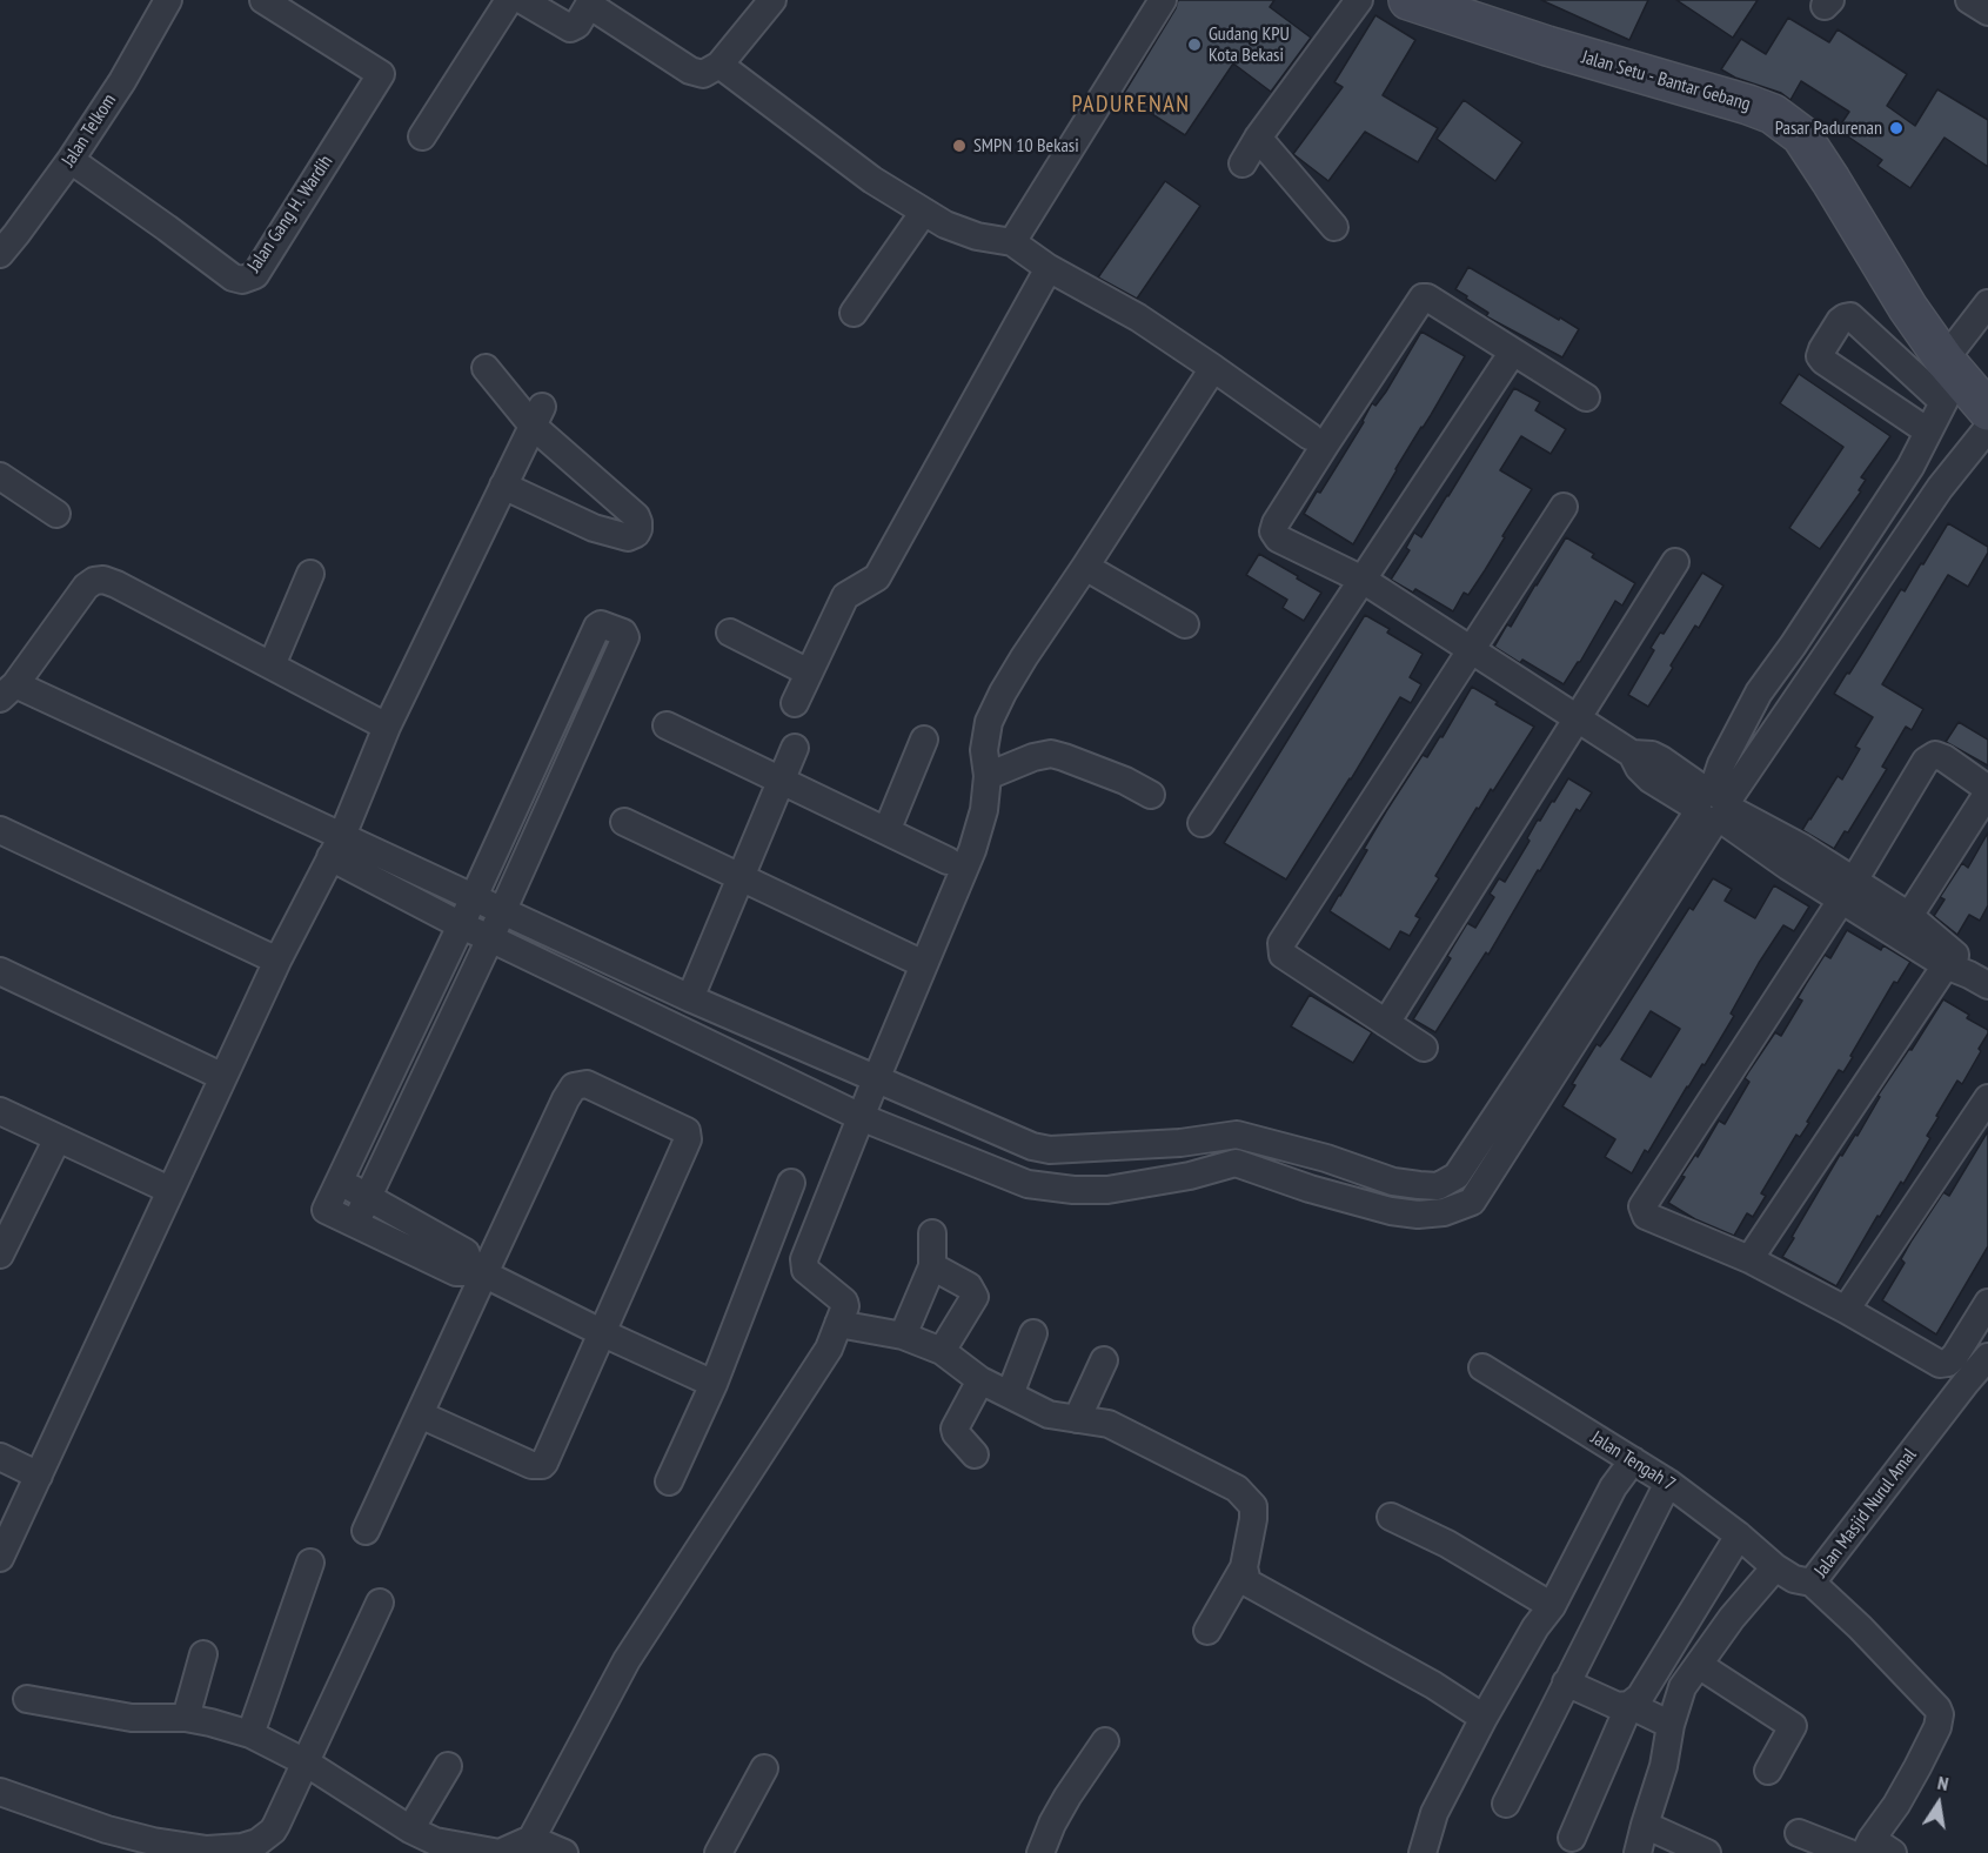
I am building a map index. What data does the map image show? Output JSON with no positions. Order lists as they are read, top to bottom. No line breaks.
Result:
{"streets":{"main road":["Jalan Setu - Bantar Gebang"],"street":["Jalan Telkom","Jalan Gang H. Wardih","Jalan Tengah 7","Jalan Masjid Nurul Amal"]},"crossings":[["Jalan Telkom","Jalan Gang H. Wardih"],["Jalan Tengah 7","Jalan Masjid Nurul Amal"]],"districts":["PADURENAN"],"places":["Gudang KPU Kota Bekasi","Pasar Padurenan","SMPN 10 Bekasi"],"north":"top"}
